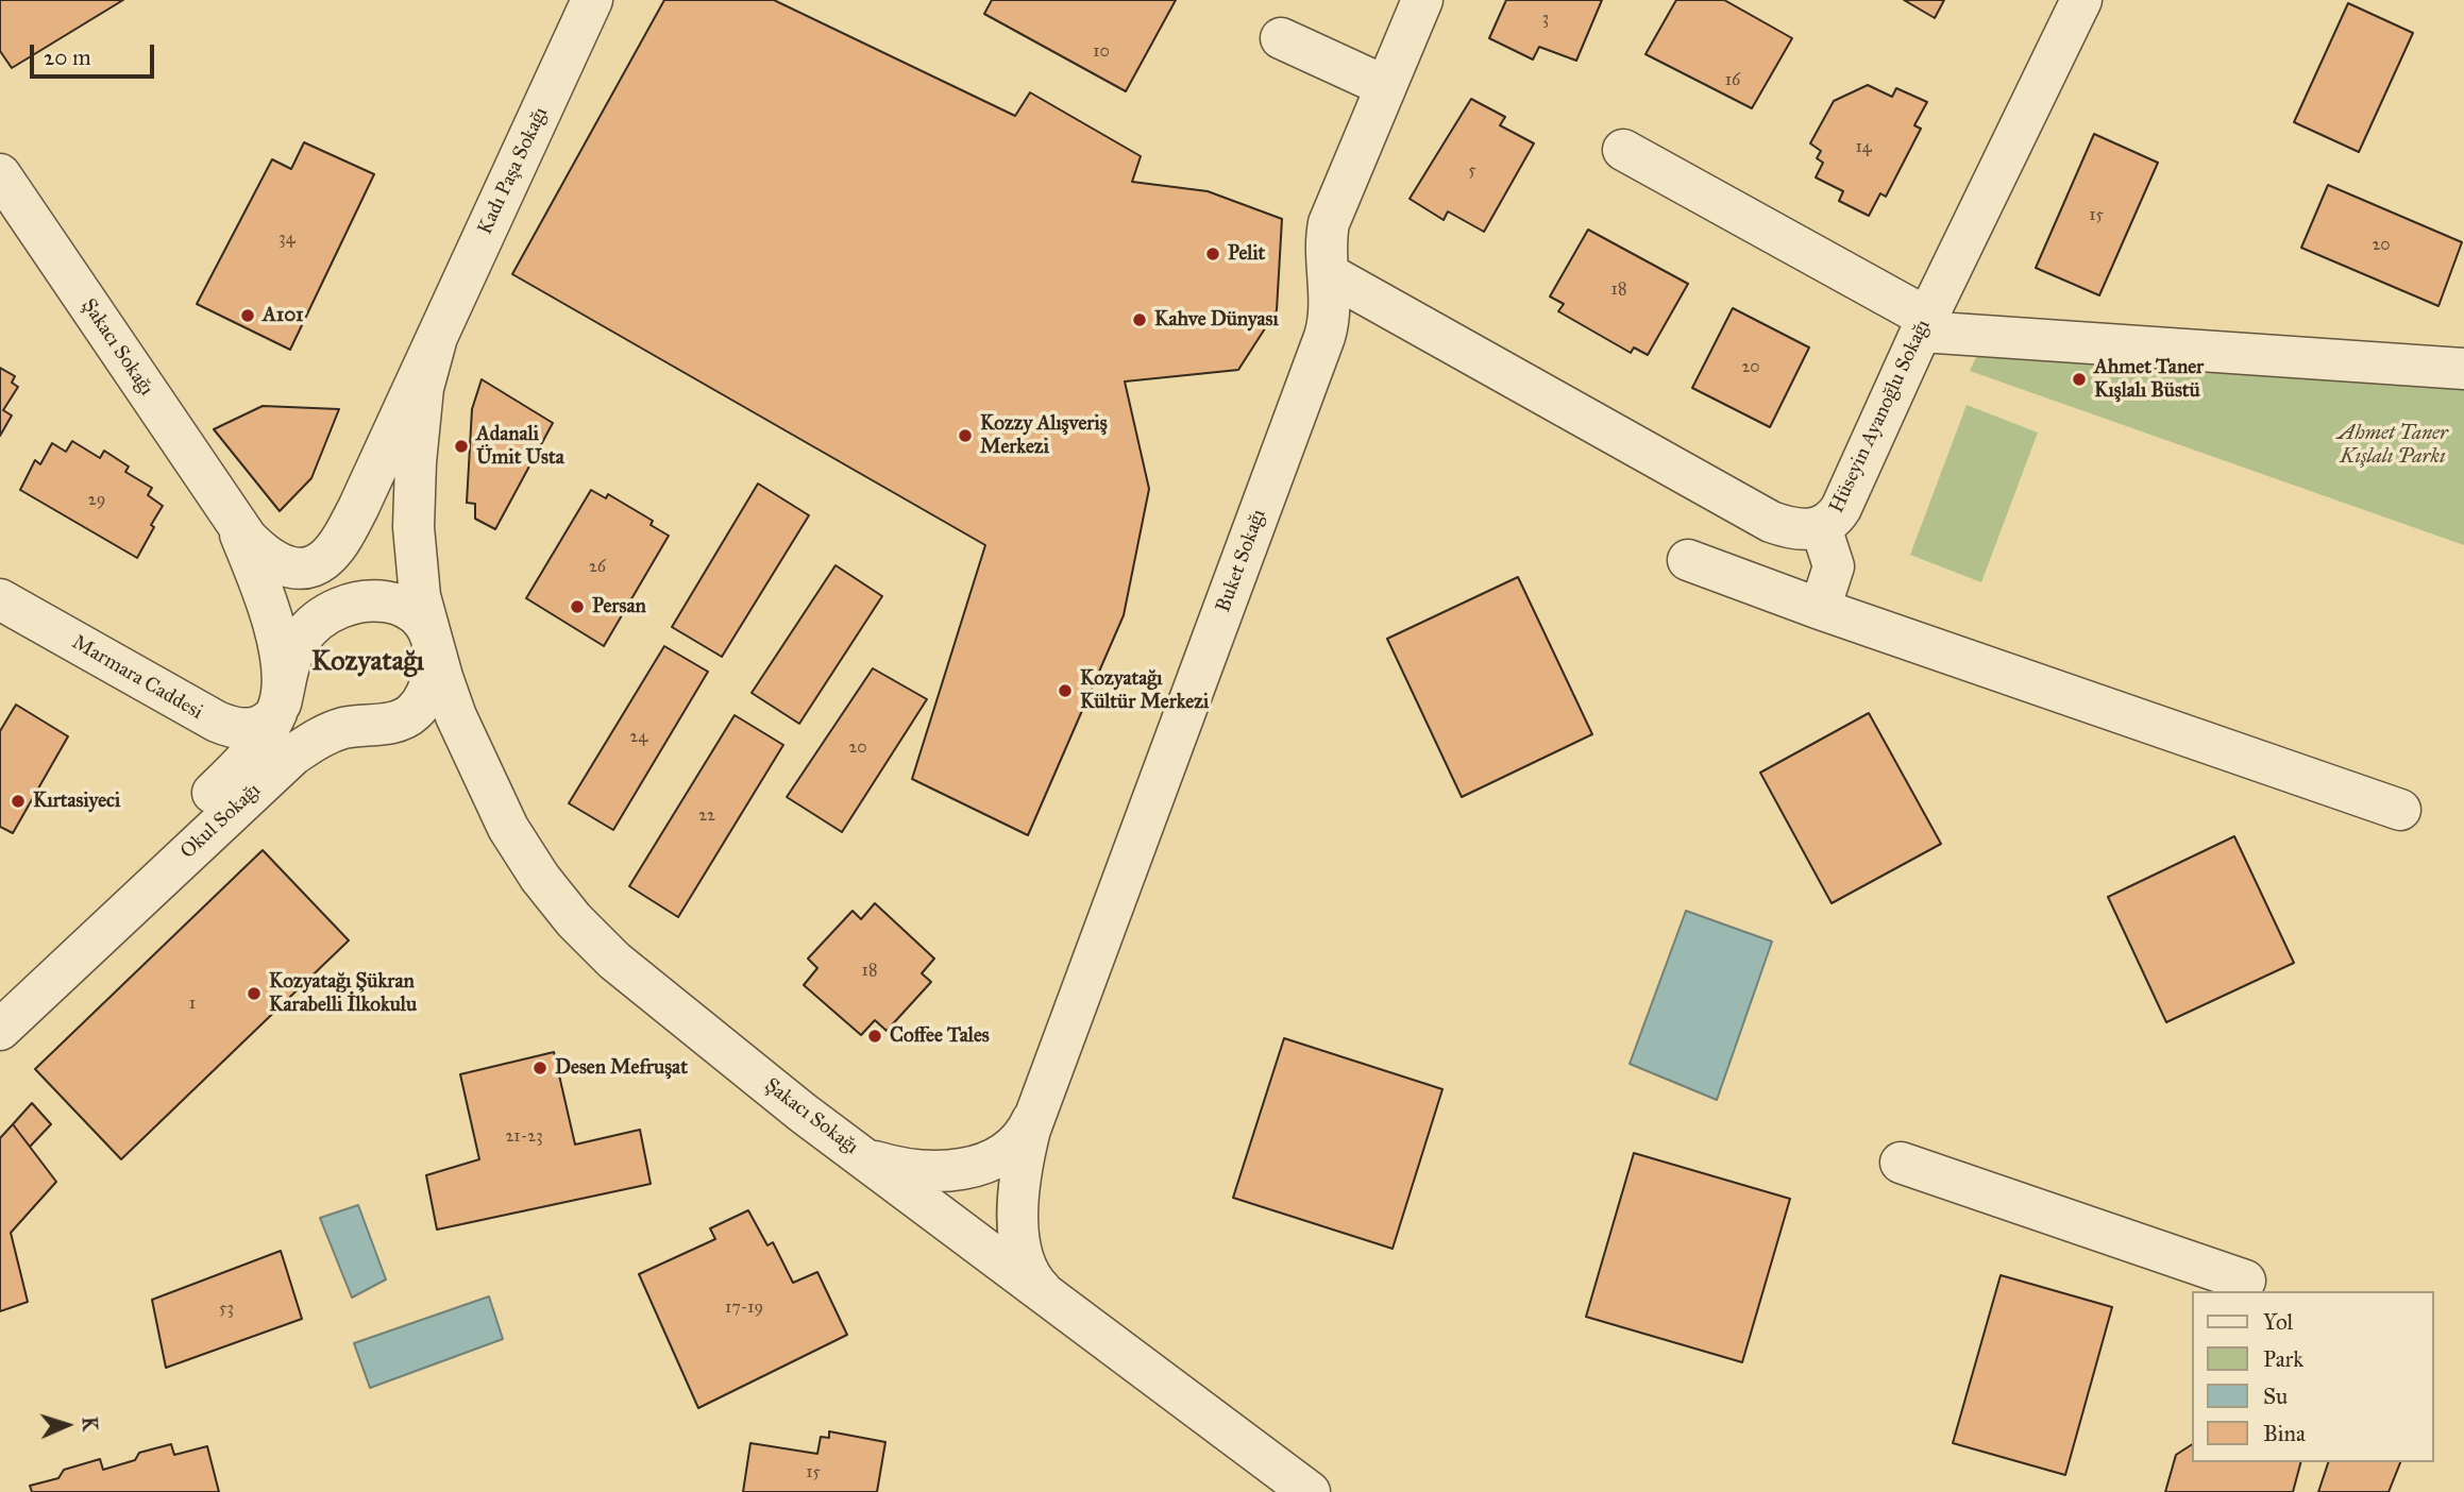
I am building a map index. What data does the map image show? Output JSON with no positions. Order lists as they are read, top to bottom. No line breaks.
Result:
{"streets":{"street":["Kadı Paşa Sokağı","Şakacı Sokağı","Hüseyin Ayanoğlu Sokağı","Buket Sokağı","Marmara Caddesi","Okul Sokağı"]},"crossings":[["Kadı Paşa Sokağı","Şakacı Sokağı"],["Kadı Paşa Sokağı","Okul Sokağı"],["Şakacı Sokağı","Buket Sokağı"],["Şakacı Sokağı","Okul Sokağı"],["Hüseyin Ayanoğlu Sokağı","Buket Sokağı"],["Marmara Caddesi","Okul Sokağı"]],"districts":["Kozyatağı"],"parks":["Ahmet Taner Kışlalı Parkı"],"places":["Pelit","A101","Kahve Dünyası","Ahmet Taner Kışlalı Büstü","Kozzy Alışveriş Merkezi","Adanali Ümit Usta","Persan","Kozyatağı Kültür Merkezi","Kırtasiyeci","Kozyatağı Şükran Karabelli İlkokulu","Coffee Tales","Desen Mefruşat"],"house_numbers":["3","10","16","14","5","15","34","20","18","20","29","26","24","20","22","18","1","21-23","17-19","53","15"],"legend":["Yol","Park","Su","Bina"],"scale_bar":"20 m","north":"right"}
